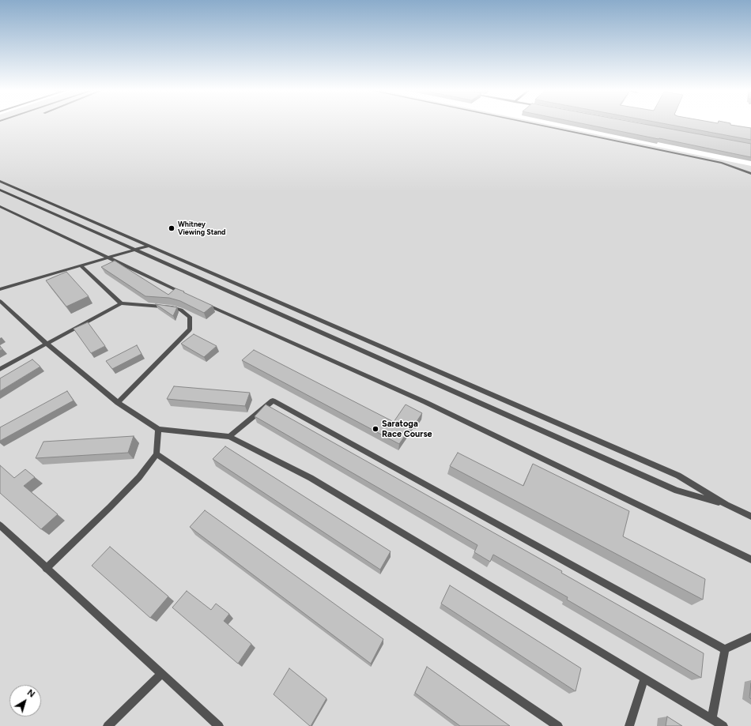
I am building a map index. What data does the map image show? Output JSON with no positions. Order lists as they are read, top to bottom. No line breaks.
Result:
{"places":["Whitney Viewing Stand","Saratoga Race Course"],"north":"top right"}
